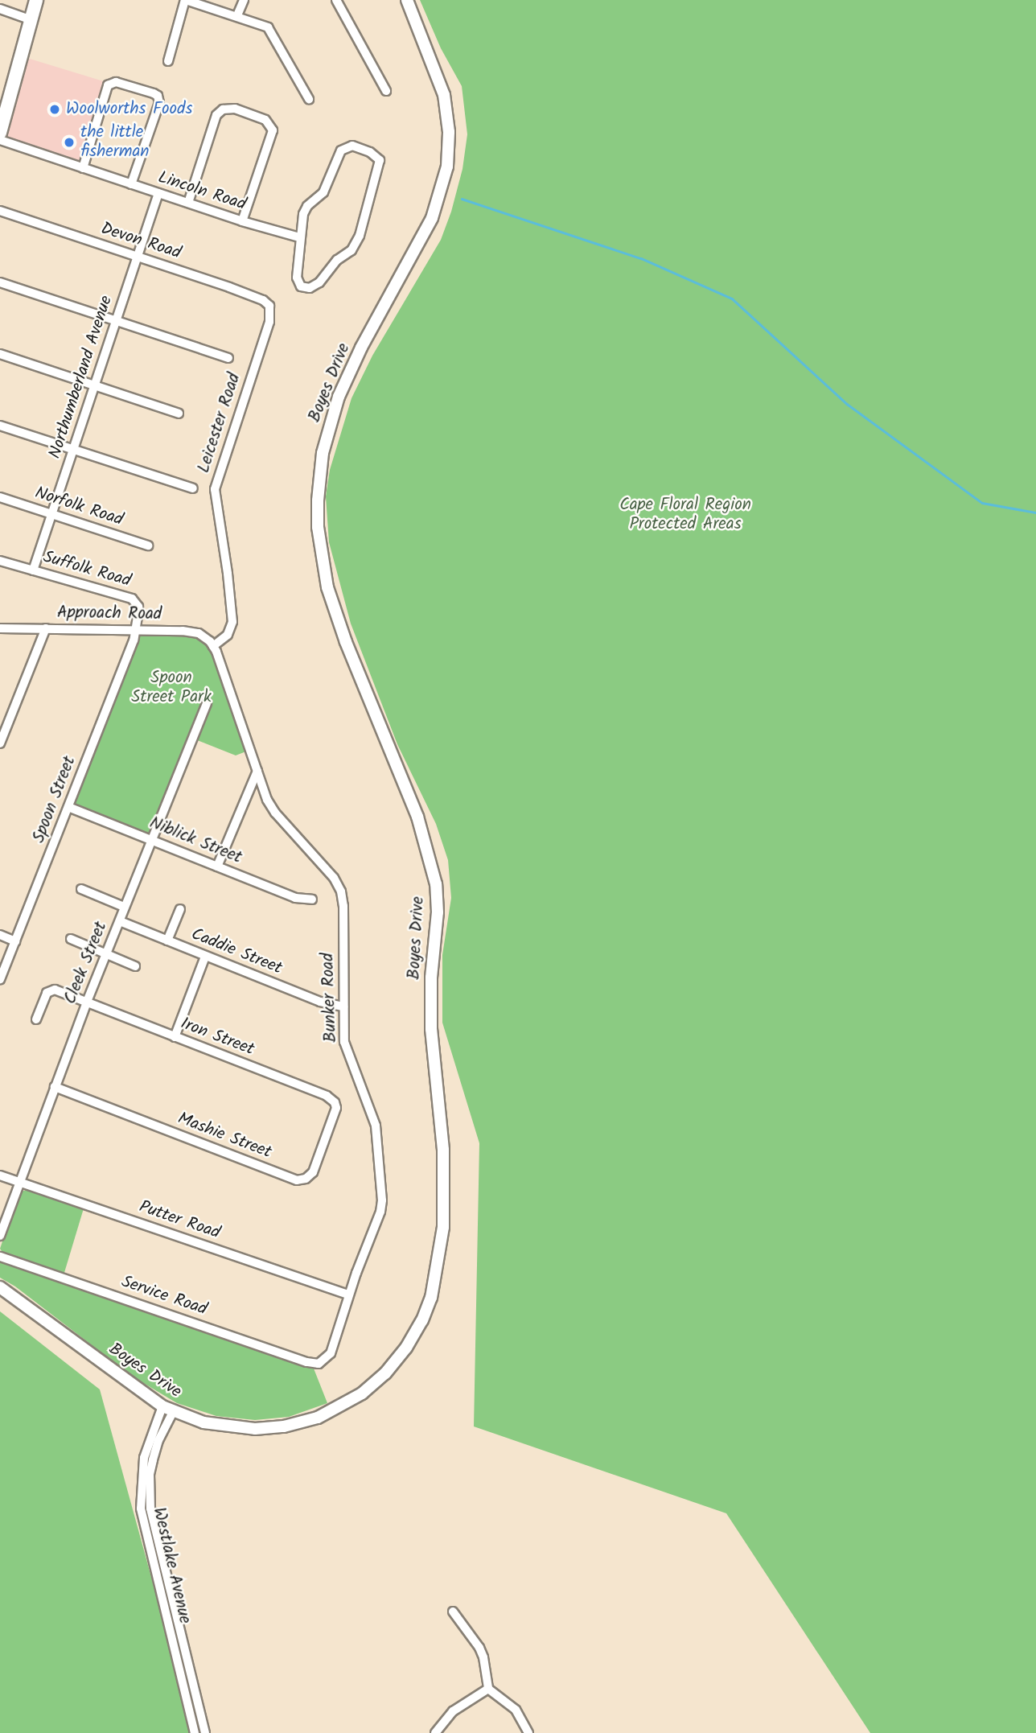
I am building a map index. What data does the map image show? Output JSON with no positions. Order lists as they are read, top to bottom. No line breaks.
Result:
{"streets":{"main road":["Boyes Drive"],"street":["Lincoln Road","Devon Road","Northumberland Avenue","Leicester Road","Norfolk Road","Suffolk Road","Approach Road","Spoon Street","Niblick Street","Caddie Street","Cleek Street","Bunker Road","Iron Street","Mashie Street","Putter Road","Service Road","Westlake Avenue"]},"crossings":[["Lincoln Road","Northumberland Avenue"],["Devon Road","Northumberland Avenue"],["Devon Road","Leicester Road"],["Northumberland Avenue","Norfolk Road"],["Northumberland Avenue","Suffolk Road"],["Boyes Drive","Westlake Avenue"],["Leicester Road","Approach Road"],["Leicester Road","Bunker Road"],["Suffolk Road","Approach Road"],["Suffolk Road","Spoon Street"],["Approach Road","Spoon Street"],["Approach Road","Bunker Road"],["Spoon Street","Niblick Street"],["Niblick Street","Cleek Street"],["Caddie Street","Cleek Street"],["Caddie Street","Bunker Road"],["Cleek Street","Iron Street"],["Cleek Street","Mashie Street"],["Cleek Street","Putter Road"],["Bunker Road","Putter Road"],["Bunker Road","Service Road"],["Iron Street","Mashie Street"]],"parks":["Cape Floral Region Protected Areas","Spoon Street Park"],"places":["Woolworths Foods","the little fisherman"]}
